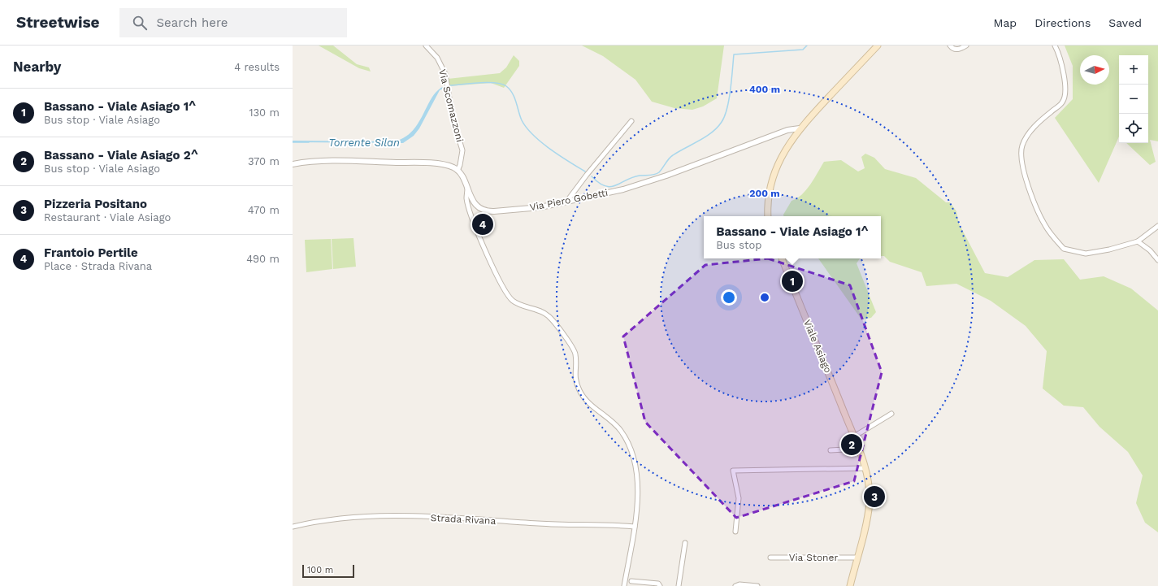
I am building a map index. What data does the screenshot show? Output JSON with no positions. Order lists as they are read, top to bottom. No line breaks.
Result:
{"streets":{"main road":["Viale Asiago"],"street":["Via Scomazzoni","Via Piero Gobetti","Strada Rivana","Via Stoner"]},"crossings":[["Via Scomazzoni","Via Piero Gobetti"],["Viale Asiago","Via Stoner"]],"water":["Torrente Silan"],"scale_bar":"100 m","north":"right","page":{"header":"Streetwise","search":"Search here","nav":["Map","Directions","Saved"],"heading":["Nearby","4 results"],"map_buttons":["+","−"],"list":[{"mark":"1","name":"Bassano - Viale Asiago 1^","note":"Bus stop · Viale Asiago","value":"130 m"},{"mark":"2","name":"Bassano - Viale Asiago 2^","note":"Bus stop · Viale Asiago","value":"370 m"},{"mark":"3","name":"Pizzeria Positano","note":"Restaurant · Viale Asiago","value":"470 m"},{"mark":"4","name":"Frantoio Pertile","note":"Place · Strada Rivana","value":"490 m"}],"pins":["4","1","2","3"],"popup":["Bassano - Viale Asiago 1^","Bus stop"],"scale":"100 m"},"rings":["400 m","200 m"]}
